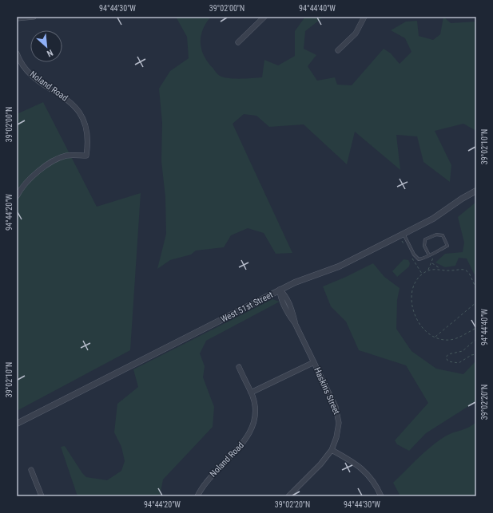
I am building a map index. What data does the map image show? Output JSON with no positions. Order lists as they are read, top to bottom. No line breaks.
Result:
{"streets":{"street":["Noland Road","West 51st Street","Haskins Street"]},"crossings":[["West 51st Street","Haskins Street"]],"north":"bottom right","coordinates":["94°44'30\"W","39°02'00\"N","94°44'40\"W","39°02'10\"N","94°44'20\"W","39°02'20\"N"]}
